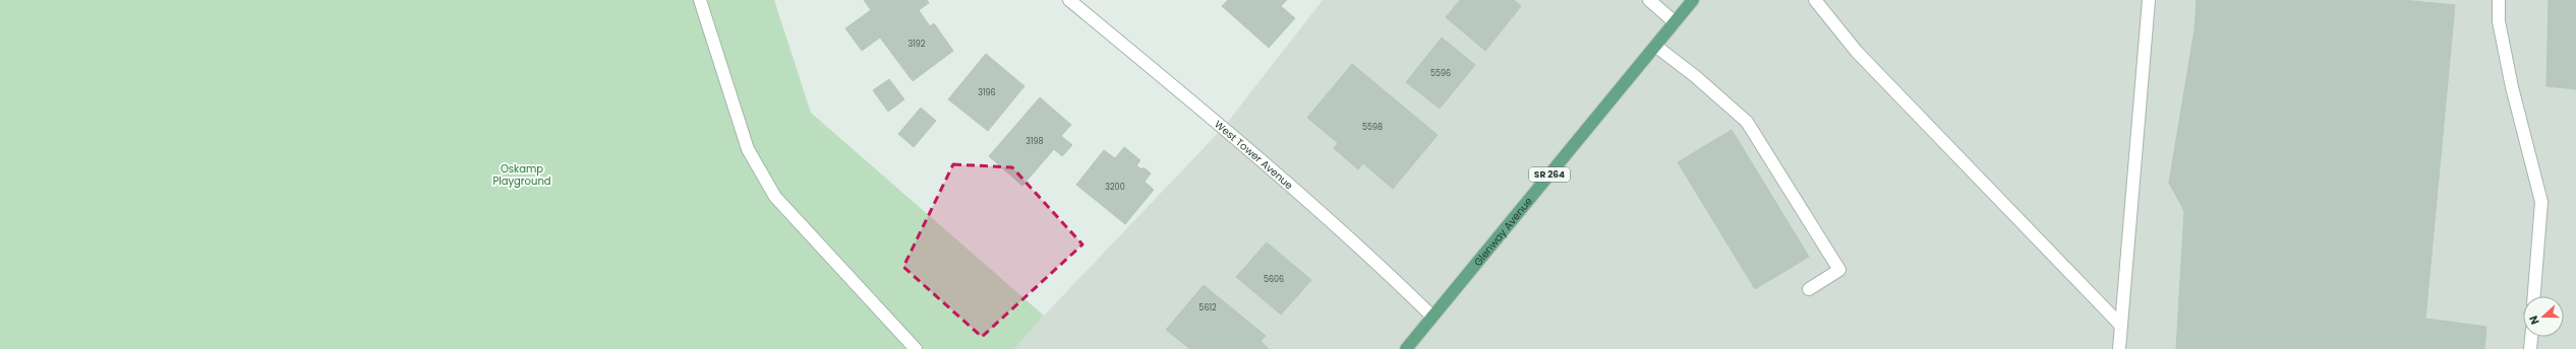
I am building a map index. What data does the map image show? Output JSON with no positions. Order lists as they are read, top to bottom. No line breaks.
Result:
{"streets":{"main road":["SR 264","Glenway Avenue"],"street":["West Tower Avenue"]},"crossings":[["West Tower Avenue","Glenway Avenue"]],"parks":["Oskamp Playground"],"house_numbers":["3192","5596","3196","5598","3198","3200","5606","5612"],"north":"left"}
